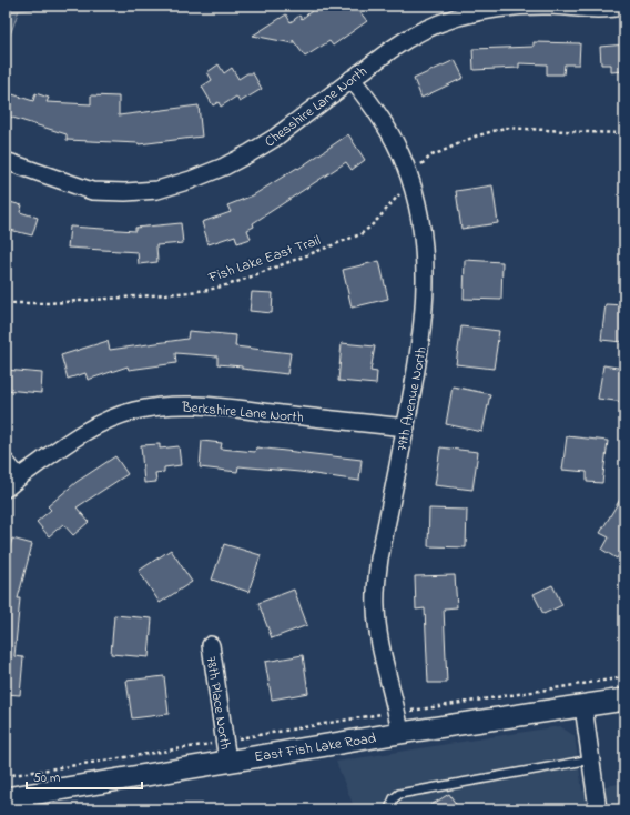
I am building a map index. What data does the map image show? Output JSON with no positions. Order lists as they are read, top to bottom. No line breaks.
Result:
{"streets":{"street":["Chesshire Lane North","79th Avenue North","Berkshire Lane North","78th Place North","East Fish Lake Road"],"path":["Fish Lake East Trail"]},"crossings":[["Chesshire Lane North","79th Avenue North"],["79th Avenue North","Berkshire Lane North"],["79th Avenue North","East Fish Lake Road"],["78th Place North","East Fish Lake Road"]],"scale_bar":"50 m"}
